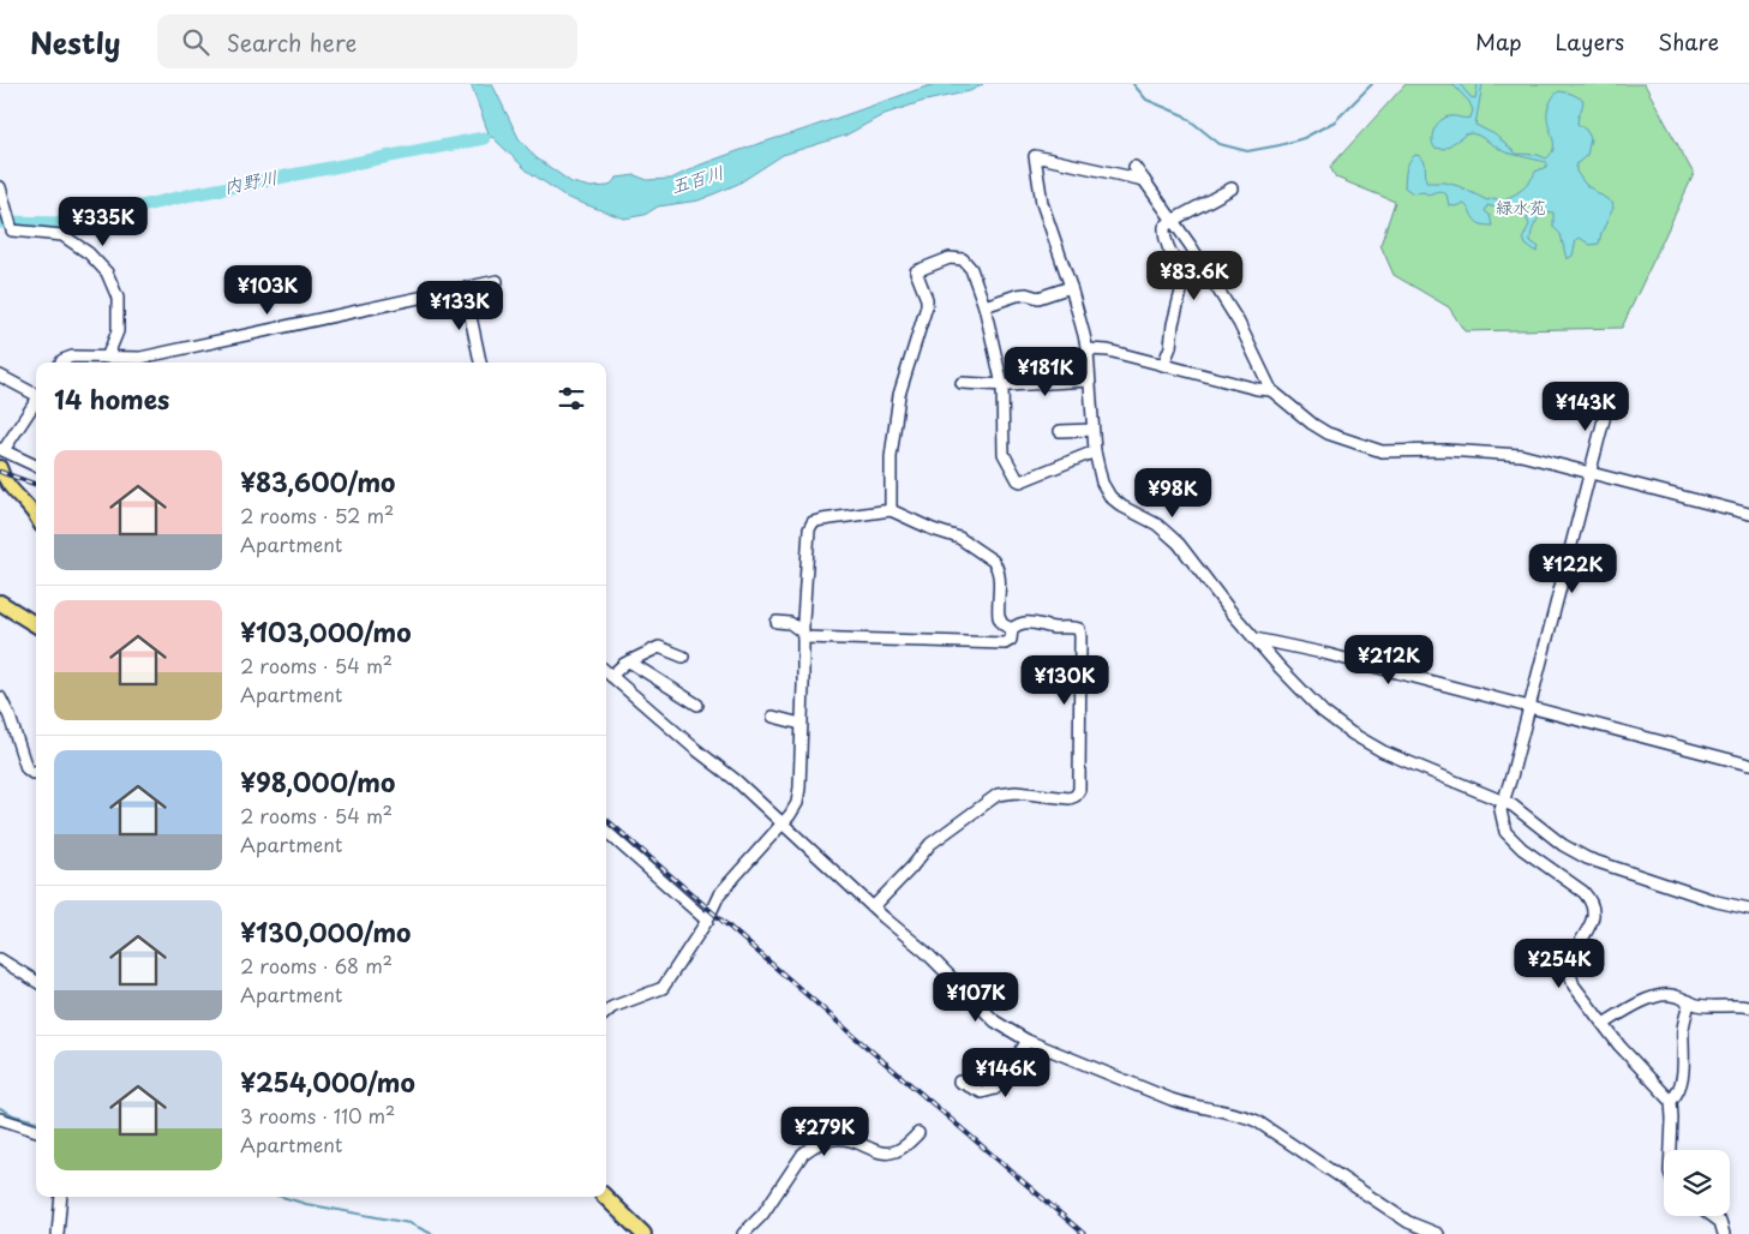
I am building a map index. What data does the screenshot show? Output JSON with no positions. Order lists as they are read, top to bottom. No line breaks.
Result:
{"water":["五百川","内野川"],"parks":["緑水苑"],"page":{"header":"Nestly","search":"Search here","nav":["Map","Layers","Share"],"price":["¥335K","¥83.6K","¥103K","¥133K","¥181K","¥143K","¥98K","¥122K","¥212K","¥130K","¥254K","¥107K","¥146K","¥279K"],"heading":"14 homes","list":[{"name":"¥83,600/mo","note":"2 rooms · 52 m² · Apartment"},{"name":"¥103,000/mo","note":"2 rooms · 54 m² · Apartment"},{"name":"¥98,000/mo","note":"2 rooms · 54 m² · Apartment"},{"name":"¥130,000/mo","note":"2 rooms · 68 m² · Apartment"},{"name":"¥254,000/mo","note":"3 rooms · 110 m² · Apartment"}]}}
